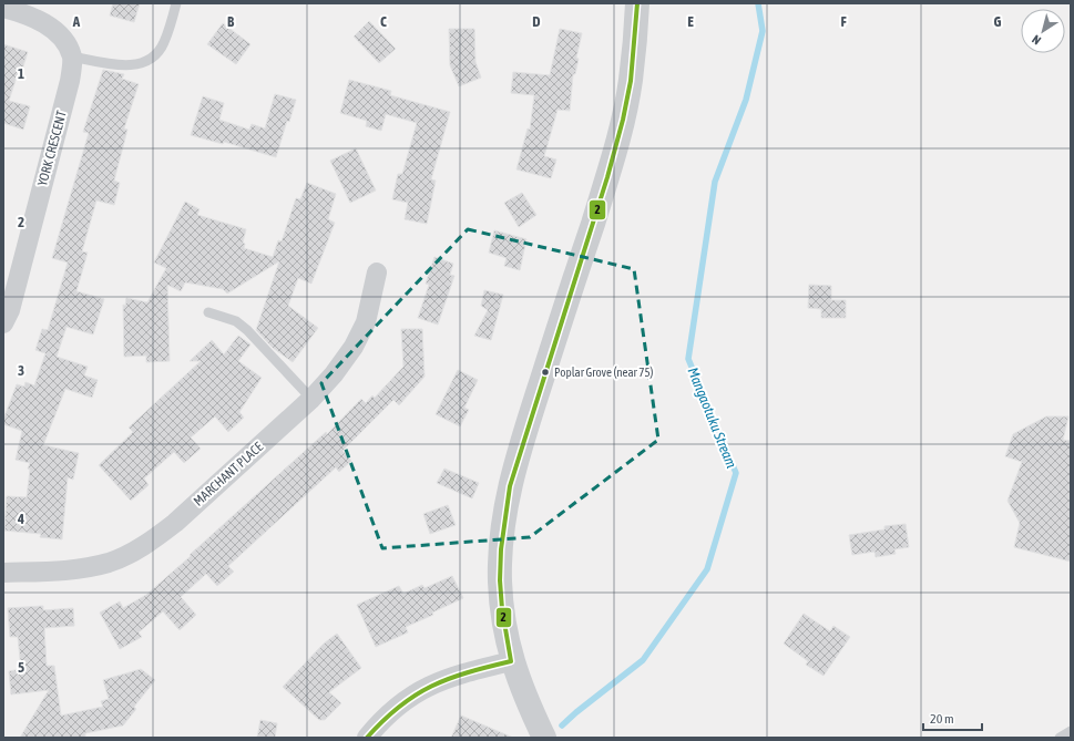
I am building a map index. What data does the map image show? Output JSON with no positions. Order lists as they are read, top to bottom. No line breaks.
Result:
{"streets":{"street":["YORK CRESCENT","MARCHANT PLACE"]},"water":["Mangaotuku Stream"],"places":["Poplar Grove (near 75)"],"lines":["transit line 2"],"scale_bar":"20 m","north":"bottom left","grid":{"columns":["A","B","C","D","E","F","G"],"rows":["1","2","3","4","5"]}}
